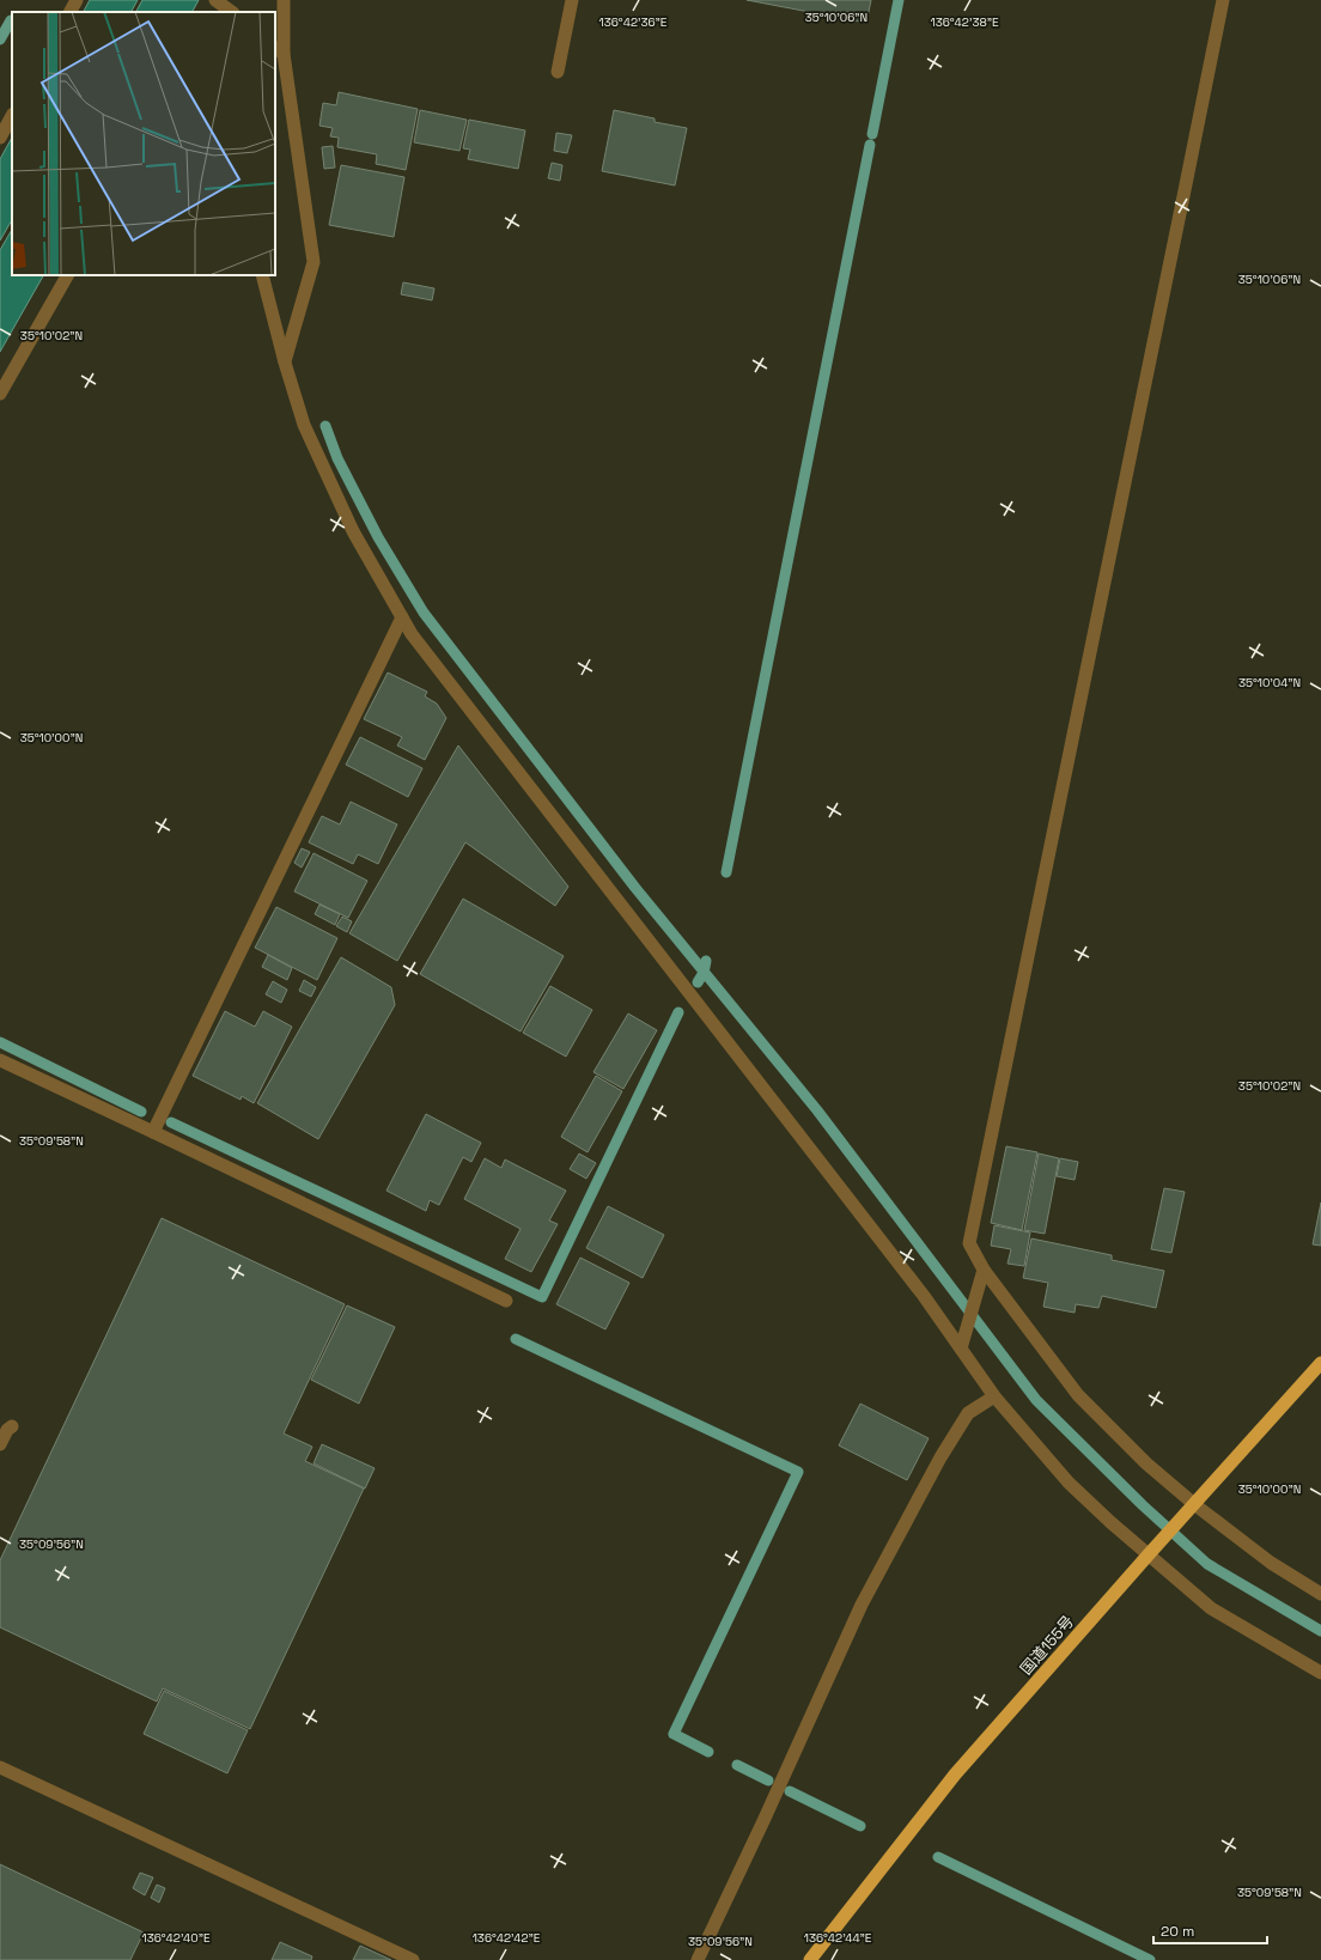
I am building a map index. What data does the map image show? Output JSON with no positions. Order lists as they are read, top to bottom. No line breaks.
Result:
{"streets":{"highway":["国道155号"]},"scale_bar":"20 m","coordinates":["35°10'06\"N","136°42'36\"E","136°42'38\"E","35°10'02\"N","35°10'04\"N","35°10'00\"N","35°09'58\"N","35°09'56\"N","136°42'40\"E","136°42'42\"E","136°42'44\"E"]}
